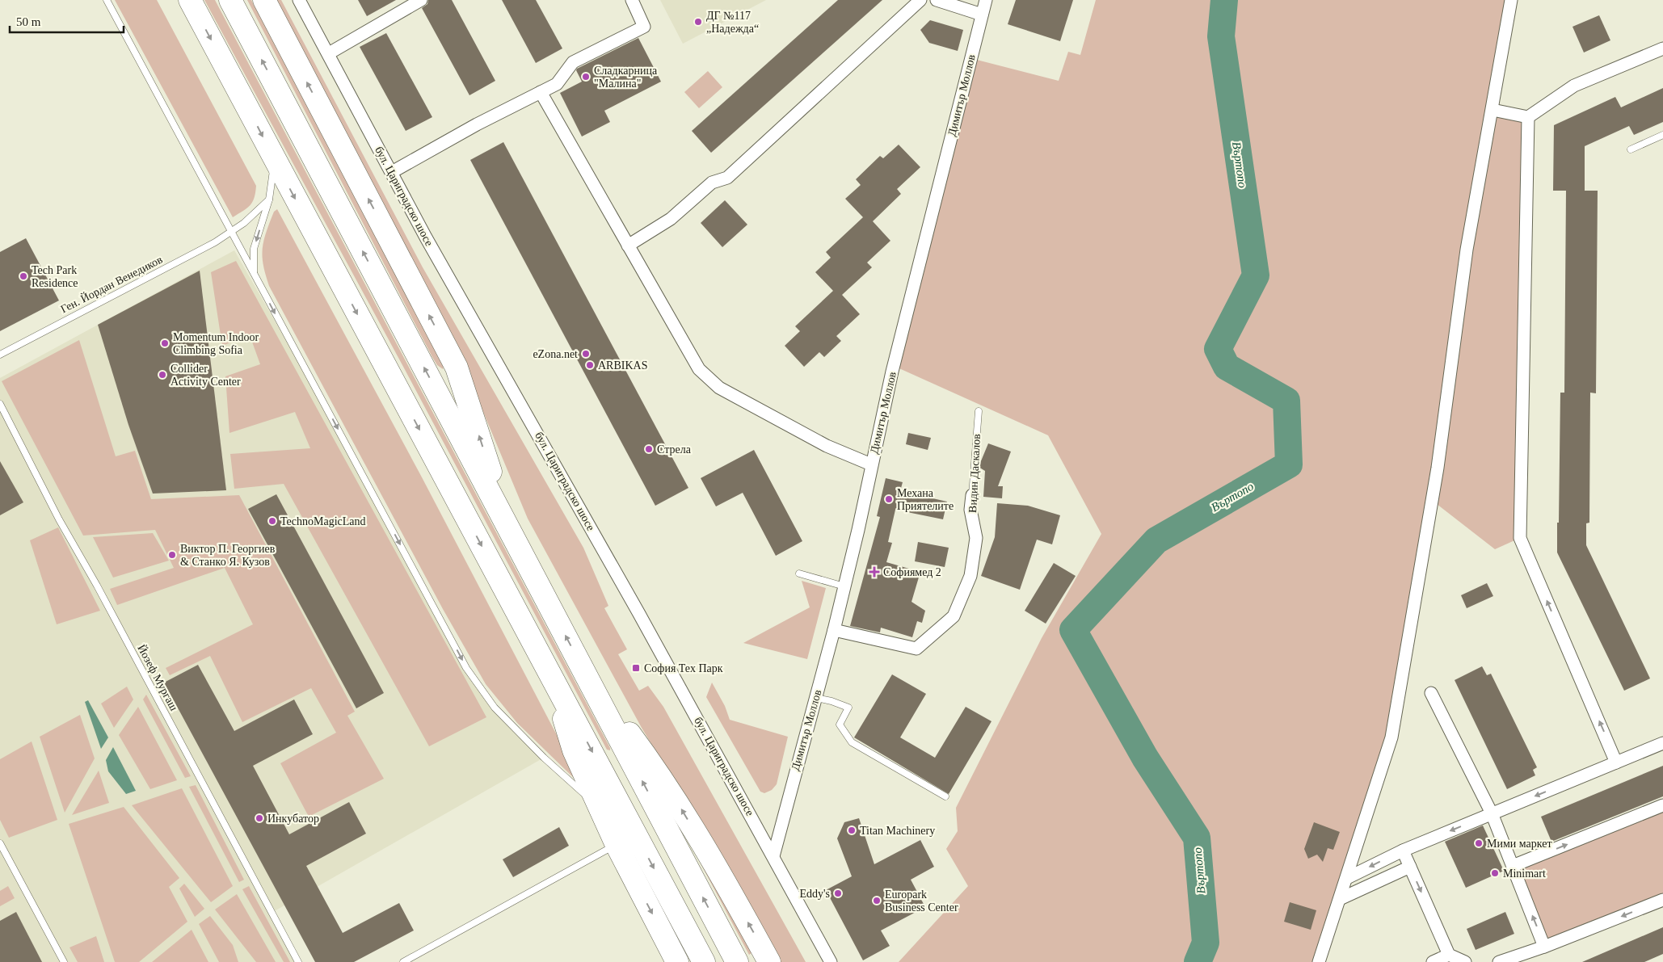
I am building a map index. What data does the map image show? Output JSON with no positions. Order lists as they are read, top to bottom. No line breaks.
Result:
{"streets":{"street":["Димитър Моллов","бул. Цариградско шосе","Видин Даскалов"],"lane":["Ген. Йордан Венедиков","Йозеф Мургаш"]},"crossings":[["Димитър Моллов","бул. Цариградско шосе"],["Димитър Моллов","Видин Даскалов"]],"water":["Въртопо"],"places":{"other":["ДГ №117 „Надежда“","Сладкарница \"Малина\"","Tech Park Residence","Momentum Indoor Climbing Sofia","eZona.net","ARBIKAS","Collider Activity Center","Стрела","Механа Приятелите","TechnoMagicLand","Виктор П. Георгиев & Станко Я. Кузов","Инкубатор","Titan Machinery","Мими маркет","Minimart","Eddy's","Europark Business Center"],"health":["Софиямед 2"],"transit":["София Тех Парк"]},"scale_bar":"50 m"}
